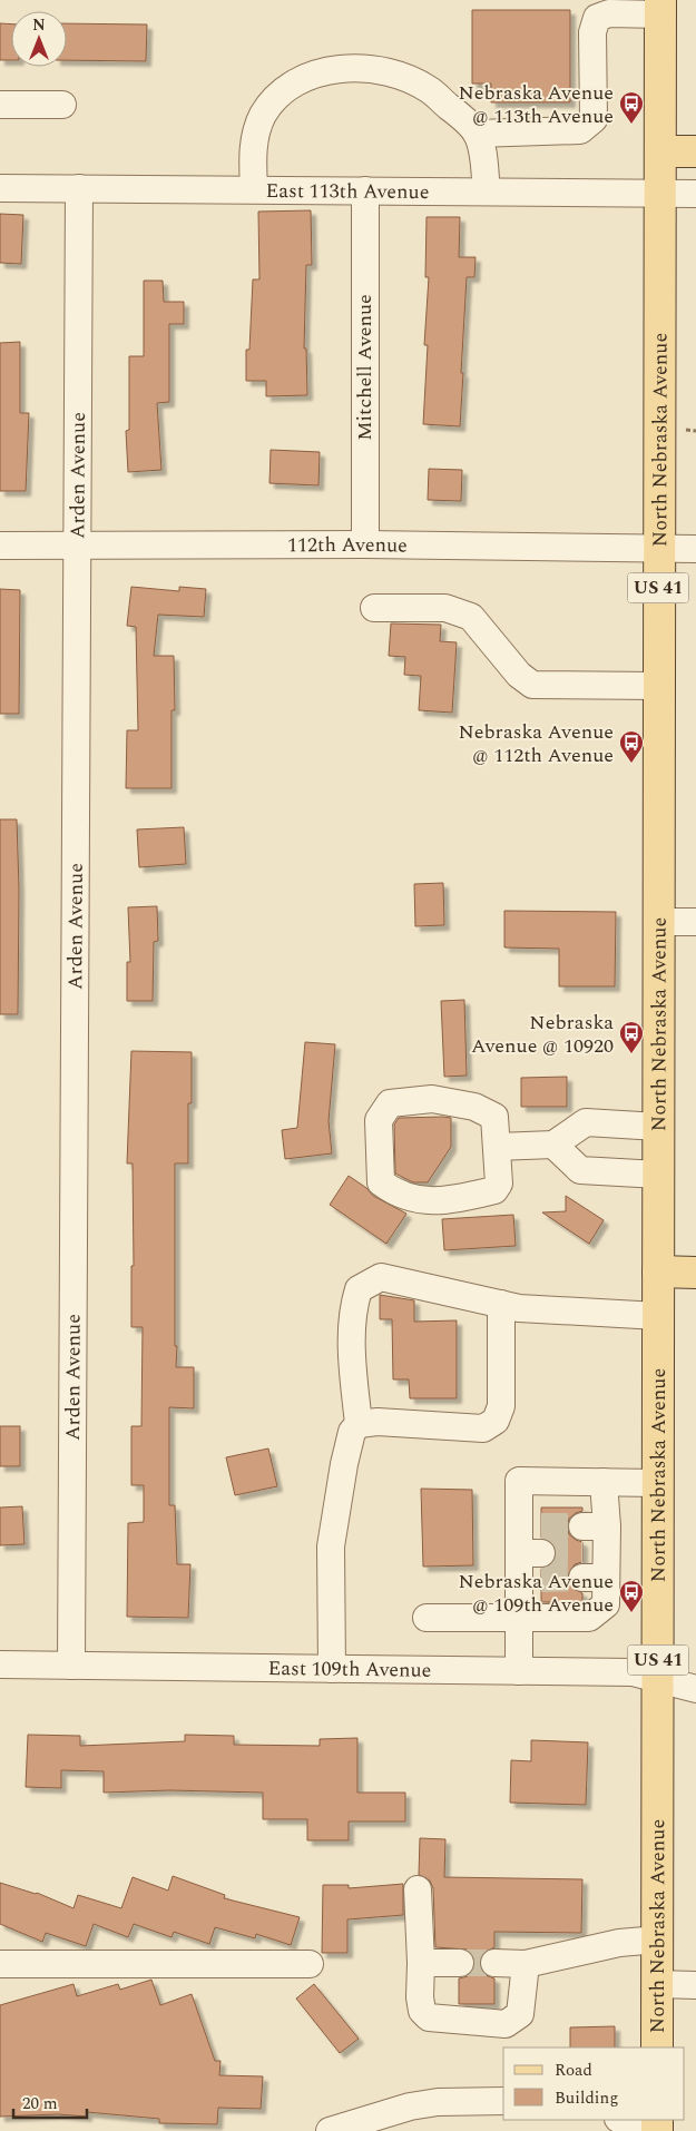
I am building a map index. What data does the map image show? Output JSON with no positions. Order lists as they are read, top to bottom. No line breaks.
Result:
{"streets":{"main road":["North Nebraska Avenue","US 41"],"street":["East 113th Avenue","Mitchell Avenue","Arden Avenue","112th Avenue","East 109th Avenue"]},"crossings":[["East 113th Avenue","Mitchell Avenue"],["East 113th Avenue","North Nebraska Avenue"],["East 113th Avenue","Arden Avenue"],["Mitchell Avenue","112th Avenue"],["North Nebraska Avenue","112th Avenue"],["North Nebraska Avenue","East 109th Avenue"],["Arden Avenue","112th Avenue"],["Arden Avenue","East 109th Avenue"]],"places":{"bus stop":["Nebraska Avenue @ 113th Avenue","Nebraska Avenue @ 112th Avenue","Nebraska Avenue @ 10920","Nebraska Avenue @ 109th Avenue"]},"legend":["Road","Building"],"scale_bar":"20 m","north":"top"}
